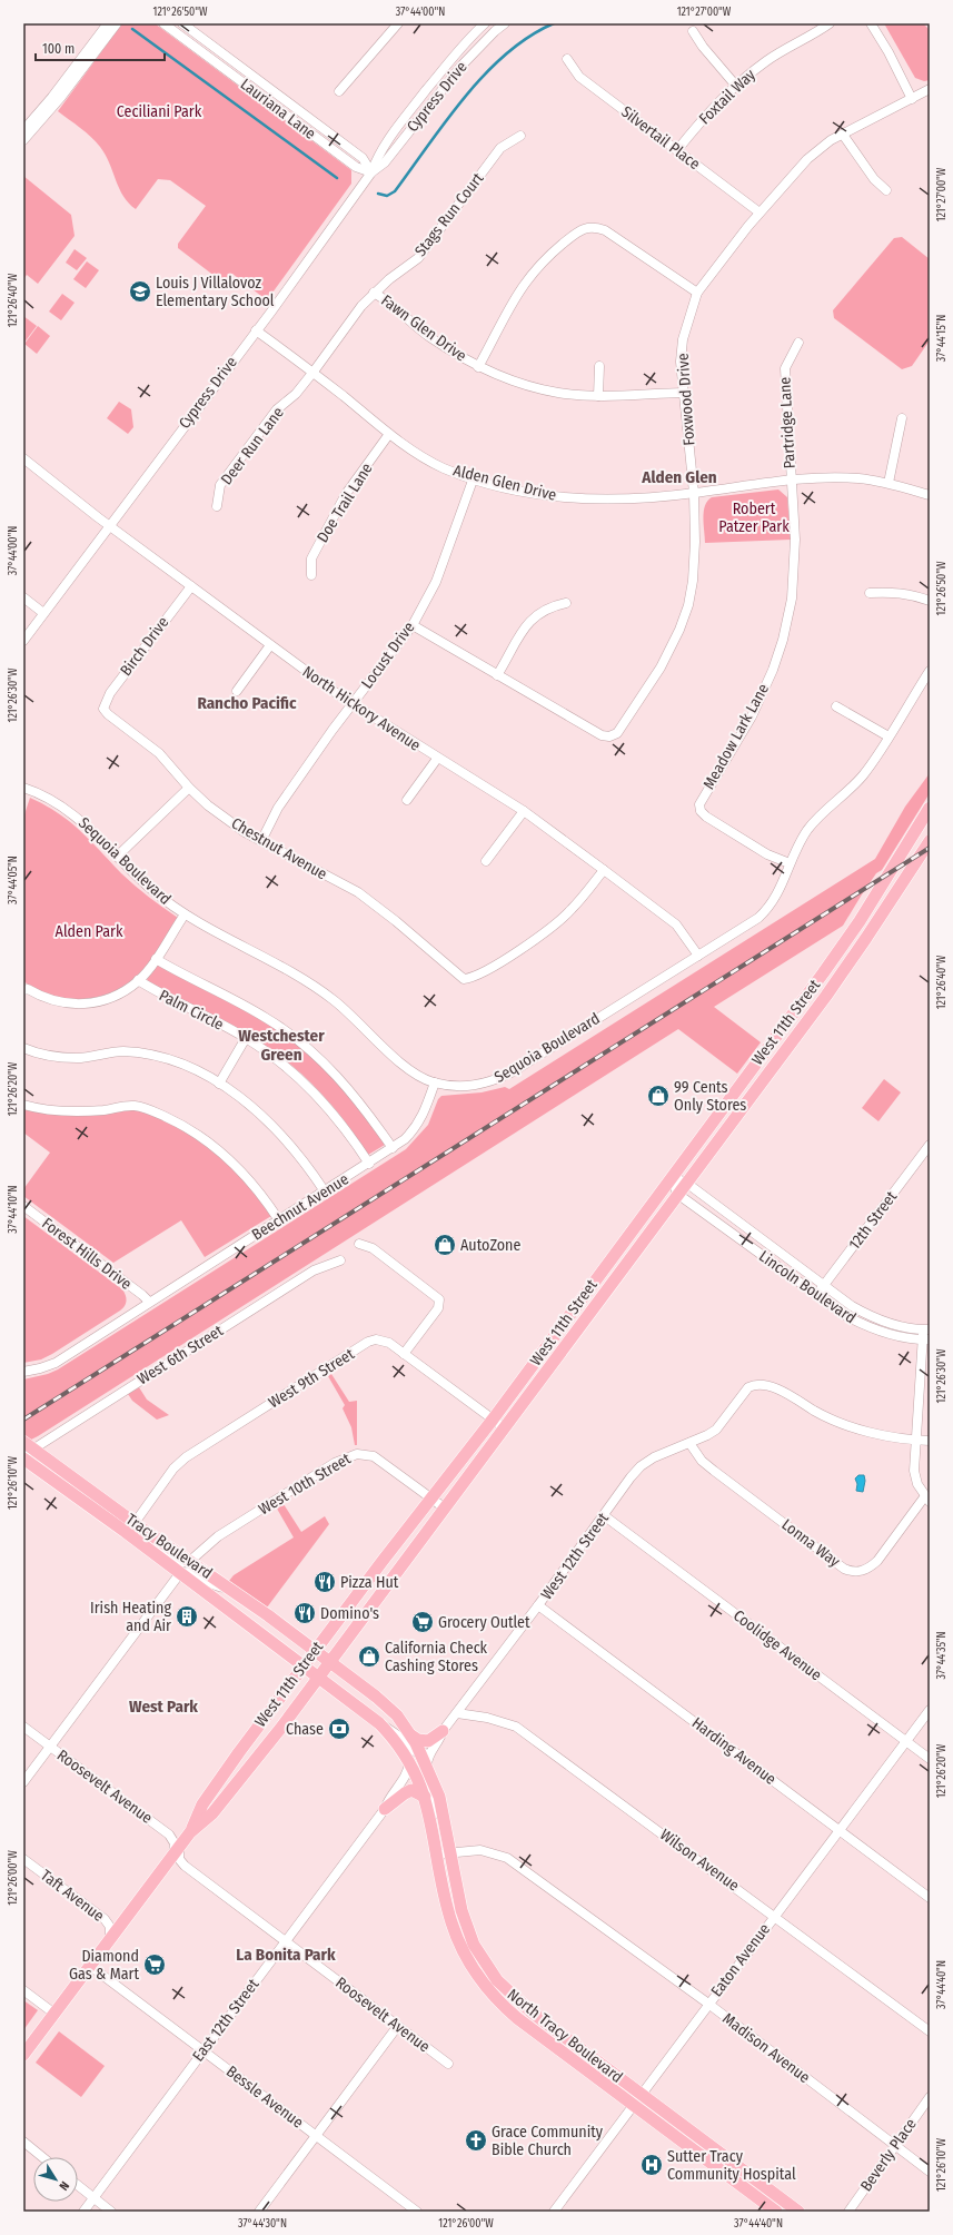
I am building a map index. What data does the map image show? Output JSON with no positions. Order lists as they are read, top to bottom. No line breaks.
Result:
{"streets":{"main road":["West 11th Street","Tracy Boulevard","North Tracy Boulevard"],"street":["Cypress Drive","Foxtail Way","Lauriana Lane","Silvertail Place","Stags Run Court","Fawn Glen Drive","Foxwood Drive","Partridge Lane","Deer Run Lane","Alden Glen Drive","Doe Trail Lane","Birch Drive","Locust Drive","North Hickory Avenue","Meadow Lark Lane","Chestnut Avenue","Sequoia Boulevard","Palm Circle","Beechnut Avenue","12th Street","Forest Hills Drive","Lincoln Boulevard","West 6th Street","West 9th Street","West 10th Street","Lonna Way","West 12th Street","Coolidge Avenue","Harding Avenue","Roosevelt Avenue","Wilson Avenue","Taft Avenue","Eaton Avenue","East 12th Street","Madison Avenue","Bessle Avenue","Beverly Place"]},"crossings":[["Cypress Drive","Lauriana Lane"],["Cypress Drive","Alden Glen Drive"],["Cypress Drive","North Hickory Avenue"],["Foxtail Way","Silvertail Place"],["Silvertail Place","Foxwood Drive"],["Stags Run Court","Fawn Glen Drive"],["Stags Run Court","Deer Run Lane"],["Stags Run Court","Alden Glen Drive"],["Fawn Glen Drive","Foxwood Drive"],["Foxwood Drive","Alden Glen Drive"],["Foxwood Drive","Locust Drive"],["Partridge Lane","Alden Glen Drive"],["Partridge Lane","Meadow Lark Lane"],["Deer Run Lane","Alden Glen Drive"],["Alden Glen Drive","Doe Trail Lane"],["Alden Glen Drive","Locust Drive"],["Alden Glen Drive","Meadow Lark Lane"],["Birch Drive","North Hickory Avenue"],["Birch Drive","Chestnut Avenue"],["Locust Drive","North Hickory Avenue"],["Locust Drive","Chestnut Avenue"],["North Hickory Avenue","Chestnut Avenue"],["North Hickory Avenue","Sequoia Boulevard"],["Meadow Lark Lane","Sequoia Boulevard"],["Sequoia Boulevard","Beechnut Avenue"],["Palm Circle","Beechnut Avenue"],["West 11th Street","Lincoln Boulevard"],["West 11th Street","West 9th Street"],["West 11th Street","West 10th Street"],["West 11th Street","Tracy Boulevard"],["West 11th Street","Roosevelt Avenue"],["West 11th Street","Taft Avenue"],["West 11th Street","North Tracy Boulevard"],["West 11th Street","Bessle Avenue"],["Beechnut Avenue","Forest Hills Drive"],["12th Street","Lincoln Boulevard"],["West 6th Street","Tracy Boulevard"],["West 9th Street","Tracy Boulevard"],["West 10th Street","Tracy Boulevard"],["Lonna Way","West 12th Street"],["Tracy Boulevard","North Tracy Boulevard"],["West 12th Street","Coolidge Avenue"],["West 12th Street","Harding Avenue"],["West 12th Street","Wilson Avenue"],["Coolidge Avenue","Eaton Avenue"],["Harding Avenue","Eaton Avenue"],["Roosevelt Avenue","East 12th Street"],["Wilson Avenue","Eaton Avenue"],["Eaton Avenue","North Tracy Boulevard"],["Eaton Avenue","Madison Avenue"],["East 12th Street","North Tracy Boulevard"],["East 12th Street","Bessle Avenue"],["North Tracy Boulevard","Madison Avenue"],["Madison Avenue","Beverly Place"]],"districts":["Alden Glen","Rancho Pacific","Westchester Green","West Park","La Bonita Park"],"parks":["Ceciliani Park","Robert Patzer Park","Alden Park"],"places":{"school or university":["Louis J Villalovoz Elementary School"],"shop":["99 Cents Only Stores","AutoZone","California Check Cashing Stores"],"restaurant":["Pizza Hut","Domino's"],"building":["Irish Heating and Air"],"supermarket":["Grocery Outlet","Diamond Gas & Mart"],"bank":["Chase"],"church":["Grace Community Bible Church"],"hospital":["Sutter Tracy Community Hospital"]},"scale_bar":"100 m","north":"bottom right","coordinates":["121°26'50\"W","37°44'00\"N","121°27'00\"W","121°26'40\"W","37°44'15\"N","121°26'30\"W","37°44'05\"N","121°26'20\"W","37°44'10\"N","121°26'10\"W","37°44'35\"N","121°26'00\"W","37°44'40\"N","37°44'30\"N"]}
